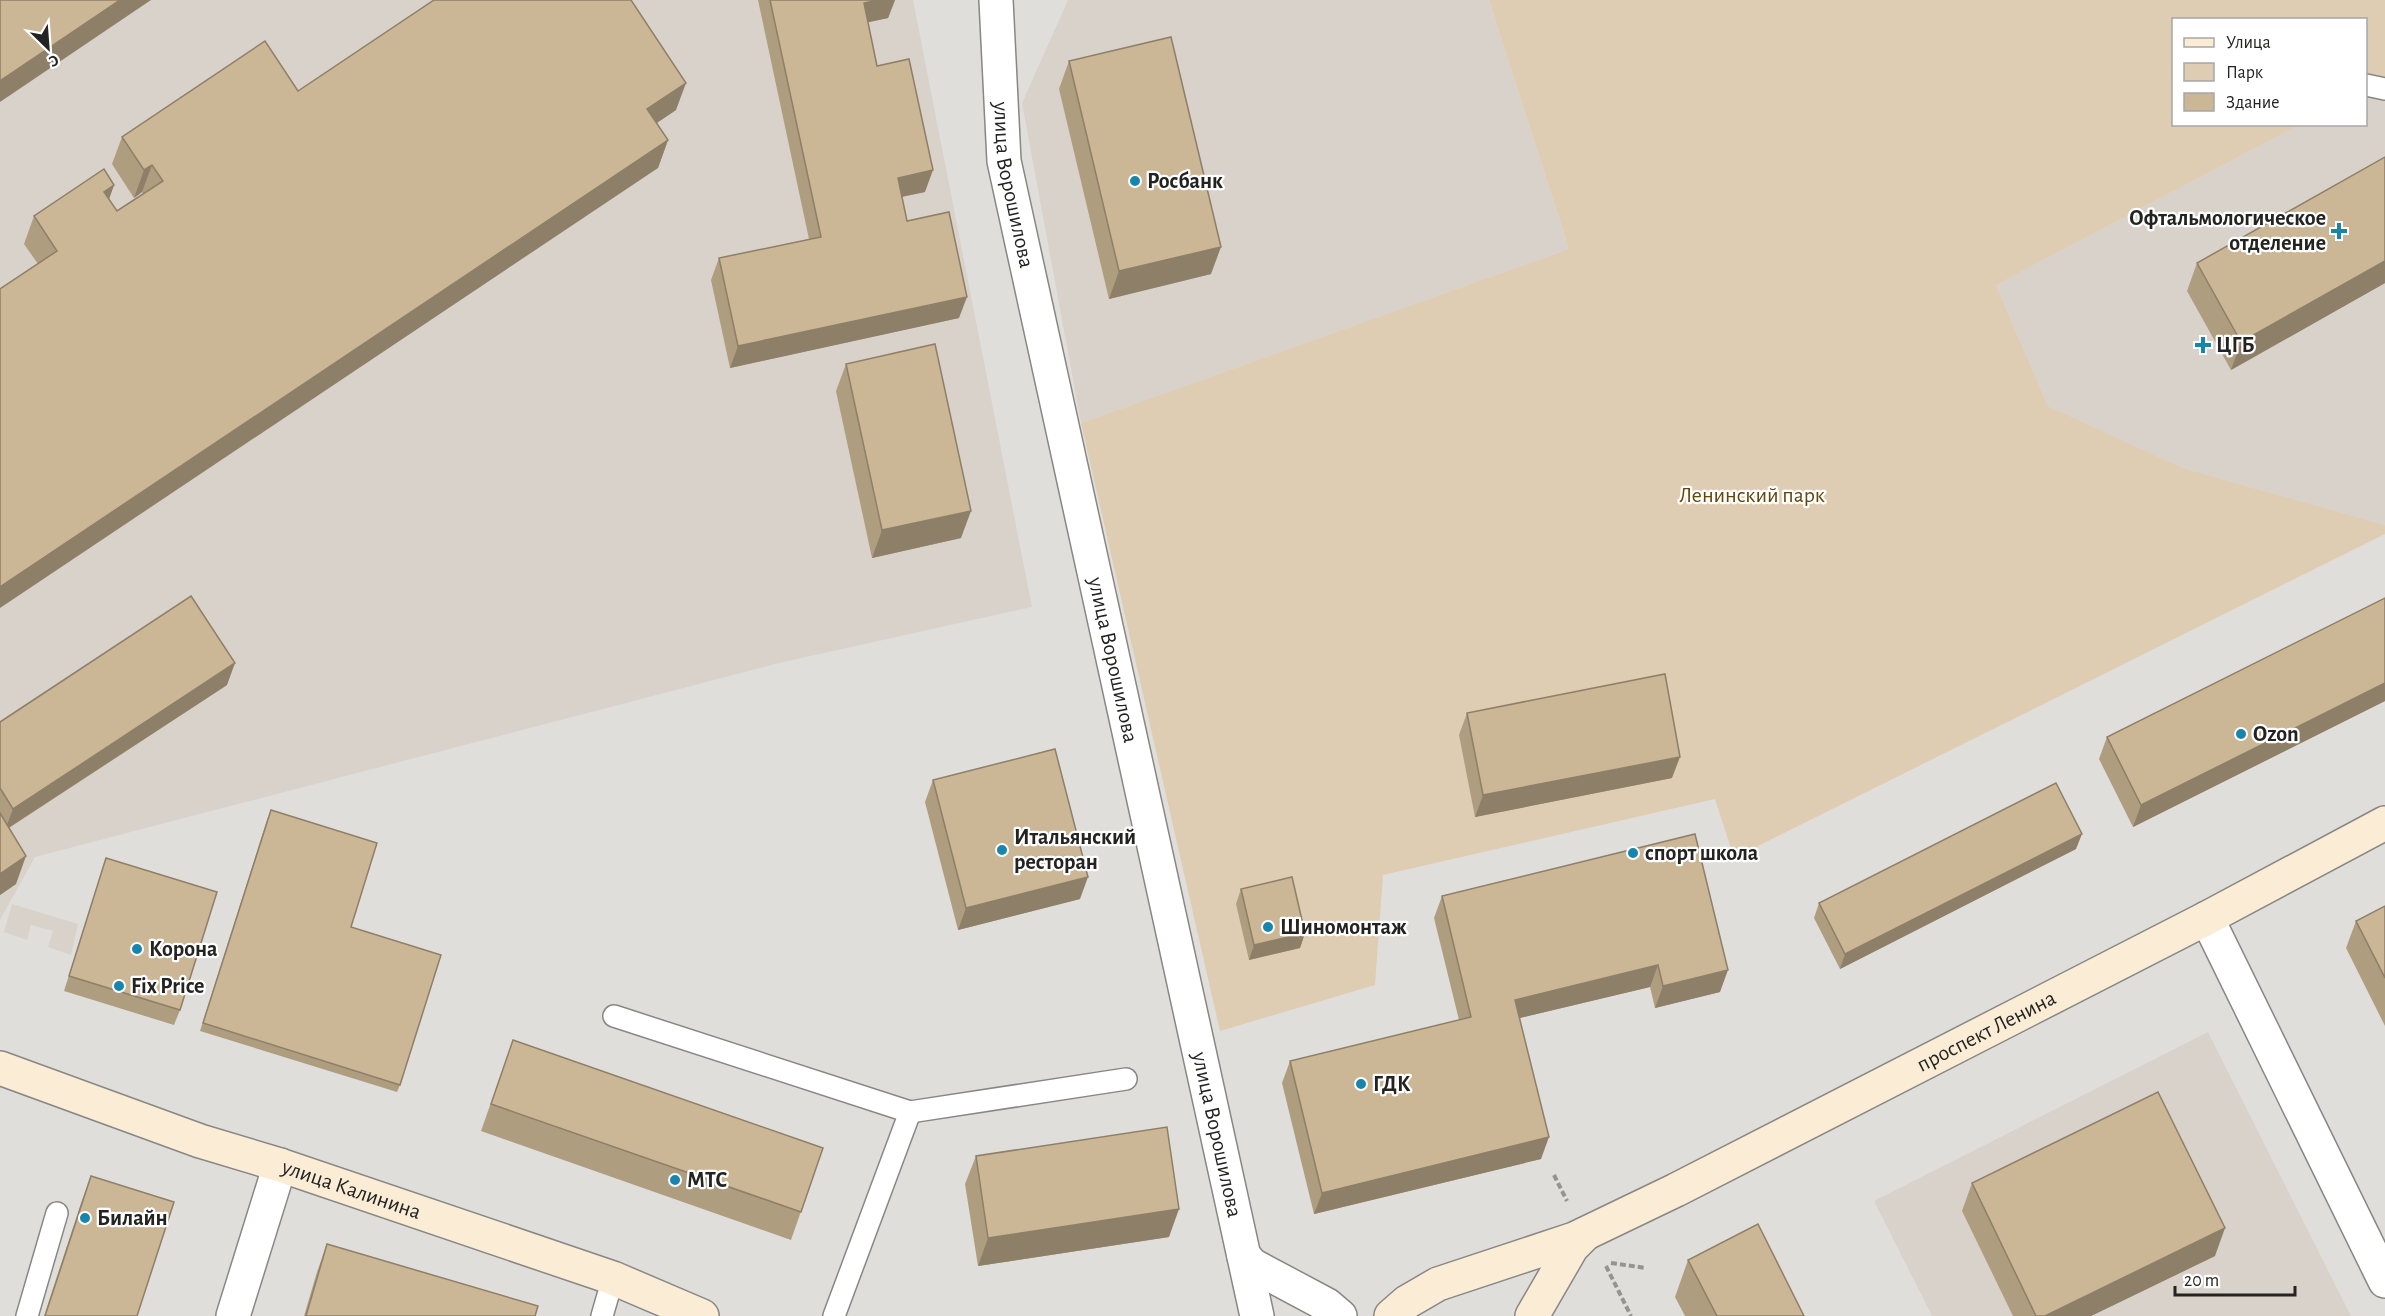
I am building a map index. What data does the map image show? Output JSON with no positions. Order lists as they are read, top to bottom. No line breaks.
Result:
{"streets":{"main road":["проспект Ленина","улица Калинина"],"street":["улица Ворошилова"]},"parks":["Ленинский парк"],"places":{"other":["Росбанк","Ozon","Итальянский ресторан","спорт школа","Шиномонтаж","Корона","Fix Price","ГДК","МТС","Билайн"],"health":["Офтальмологическое отделение","ЦГБ"]},"legend":["Улица","Парк","Здание"],"scale_bar":"20 m","north":"bottom right"}
